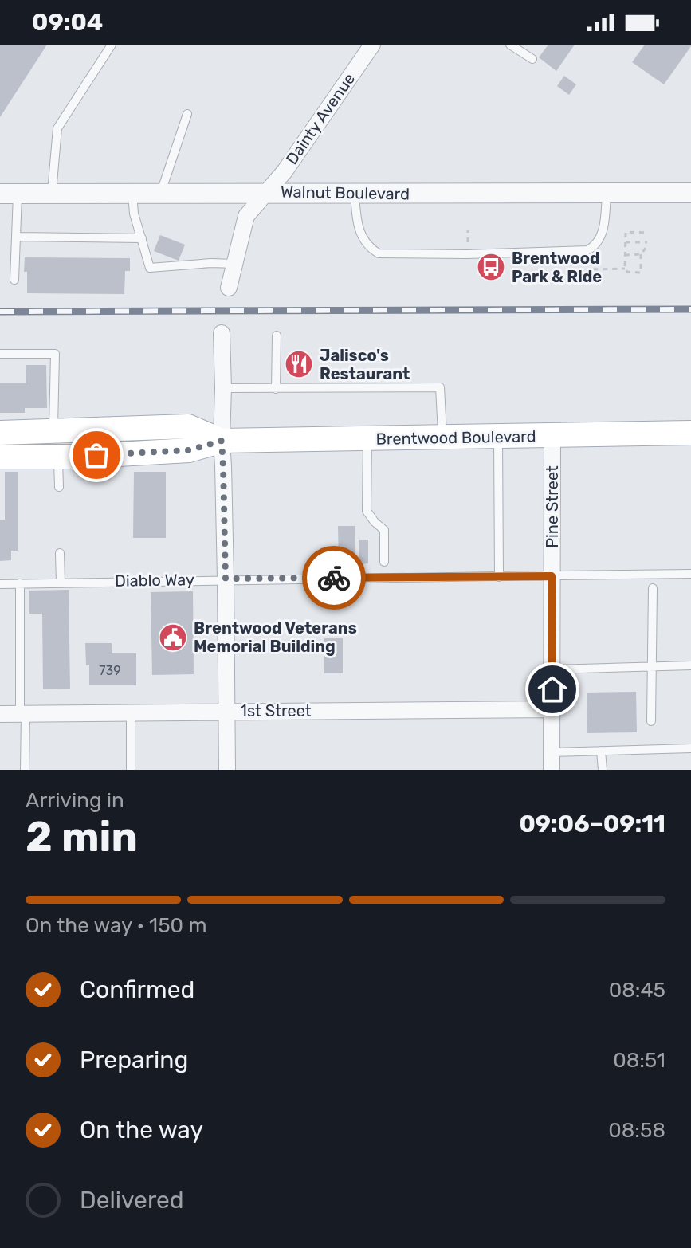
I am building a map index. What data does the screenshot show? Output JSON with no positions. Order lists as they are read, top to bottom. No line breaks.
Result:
{"streets":{"main road":["Brentwood Boulevard"],"street":["Dainty Avenue","Walnut Boulevard","Pine Street","1st Street"],"lane":["Diablo Way"]},"crossings":[["Dainty Avenue","Walnut Boulevard"],["Brentwood Boulevard","Pine Street"],["Pine Street","Diablo Way"],["Pine Street","1st Street"]],"places":{"bus stop":["Brentwood Park & Ride"],"restaurant":["Jalisco's Restaurant"],"public building":["Brentwood Veterans Memorial Building"]},"house_numbers":["739"],"page":{"status":"09:04","heading":["2 min","Arriving in","09:06–09:11"],"bar":"On the way · 150 m","list":[["Confirmed","08:45"],["Preparing","08:51"],["On the way","08:58"],"Delivered"]}}
